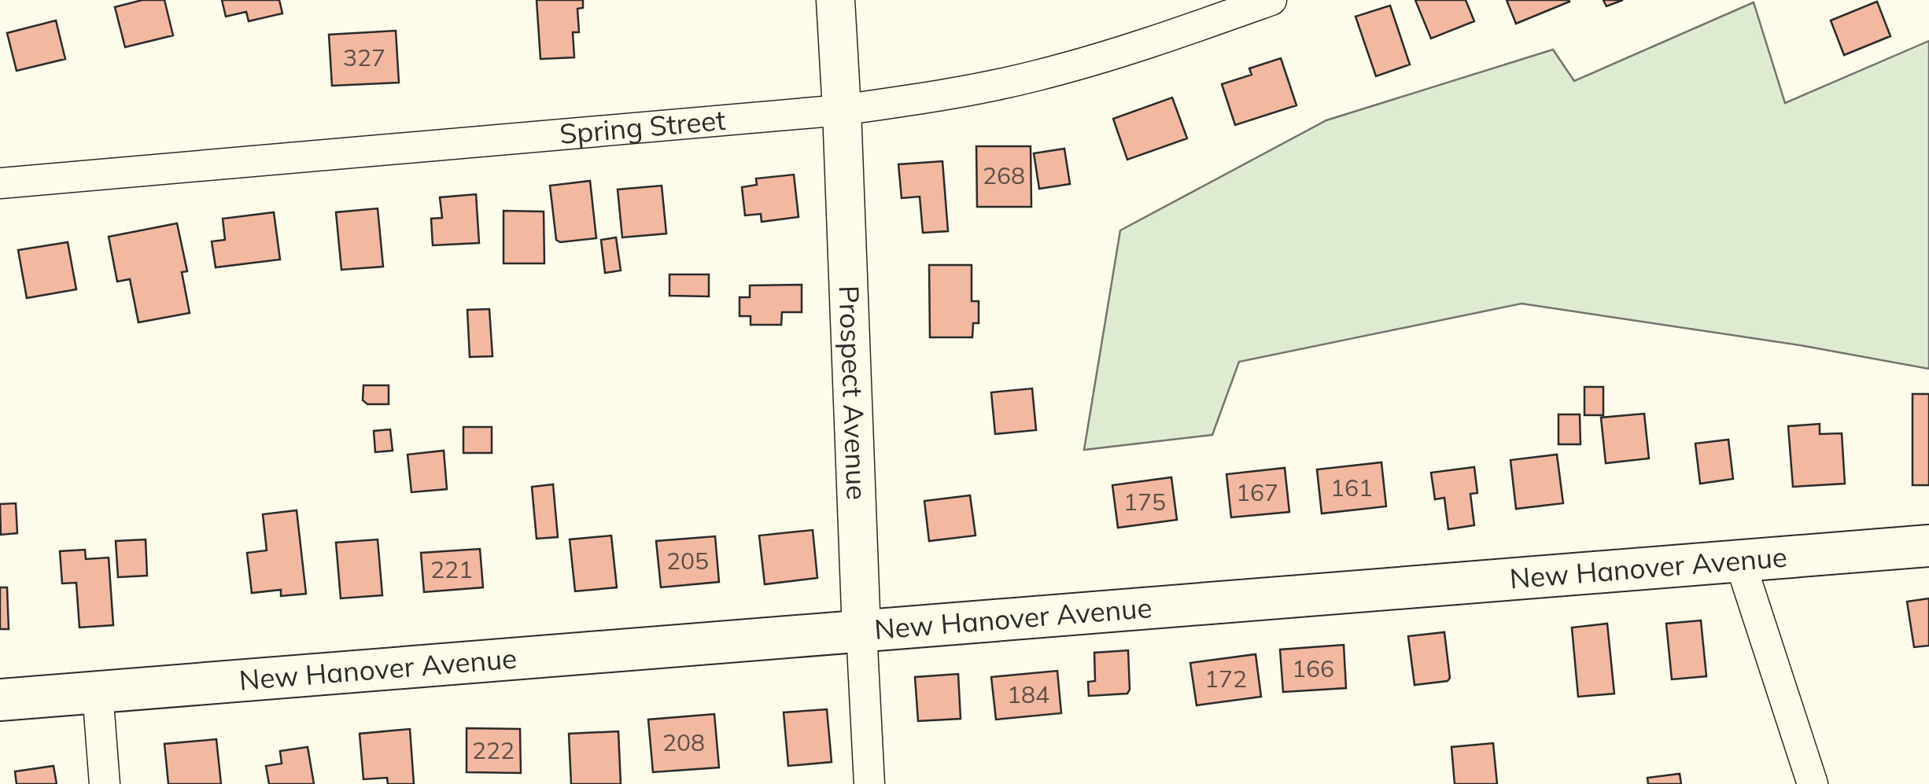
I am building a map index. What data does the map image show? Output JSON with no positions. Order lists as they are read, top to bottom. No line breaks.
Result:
{"streets":{"main road":["New Hanover Avenue"],"street":["Spring Street","Prospect Avenue"]},"crossings":[["Spring Street","Prospect Avenue"],["Prospect Avenue","New Hanover Avenue"]],"house_numbers":["327","268","161","167","175","205","221","166","172","184","208","222"]}
